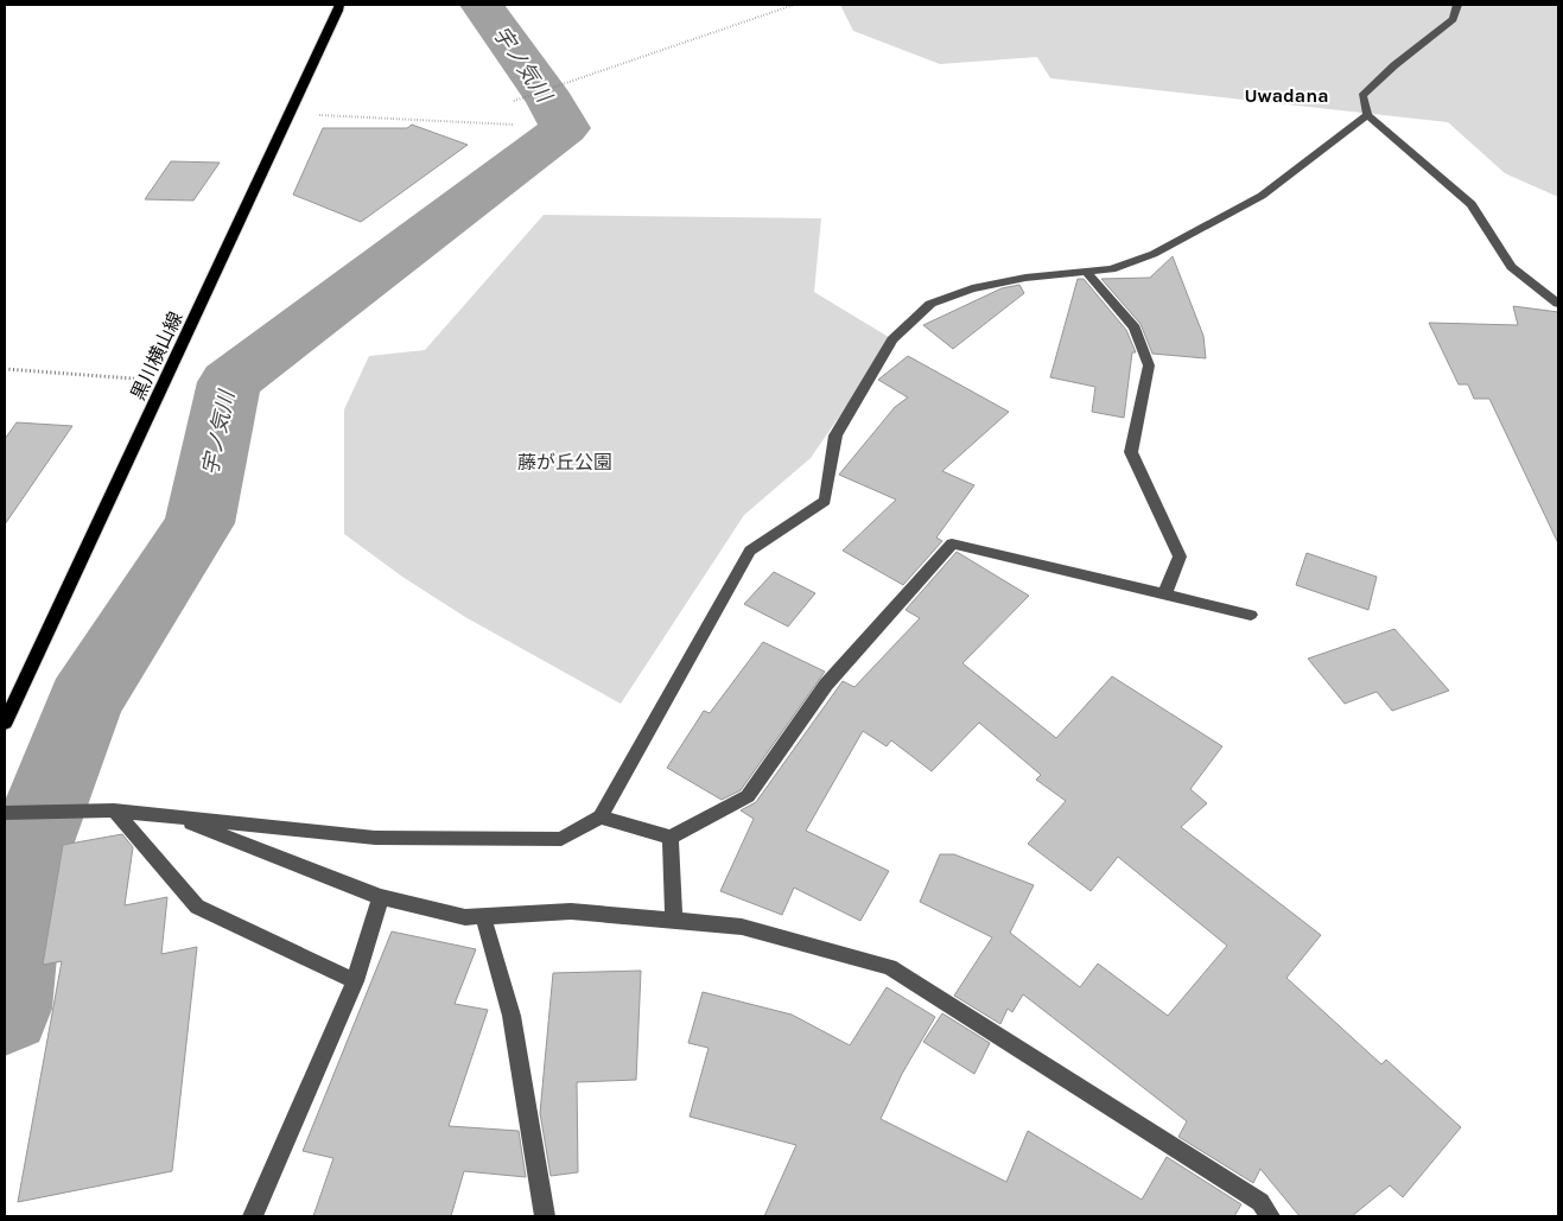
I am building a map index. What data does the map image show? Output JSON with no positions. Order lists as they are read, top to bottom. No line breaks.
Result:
{"streets":{"main road":["黒川横山線"]},"districts":["Uwadana"],"water":["宇ノ気川"],"parks":["藤が丘公園"]}
